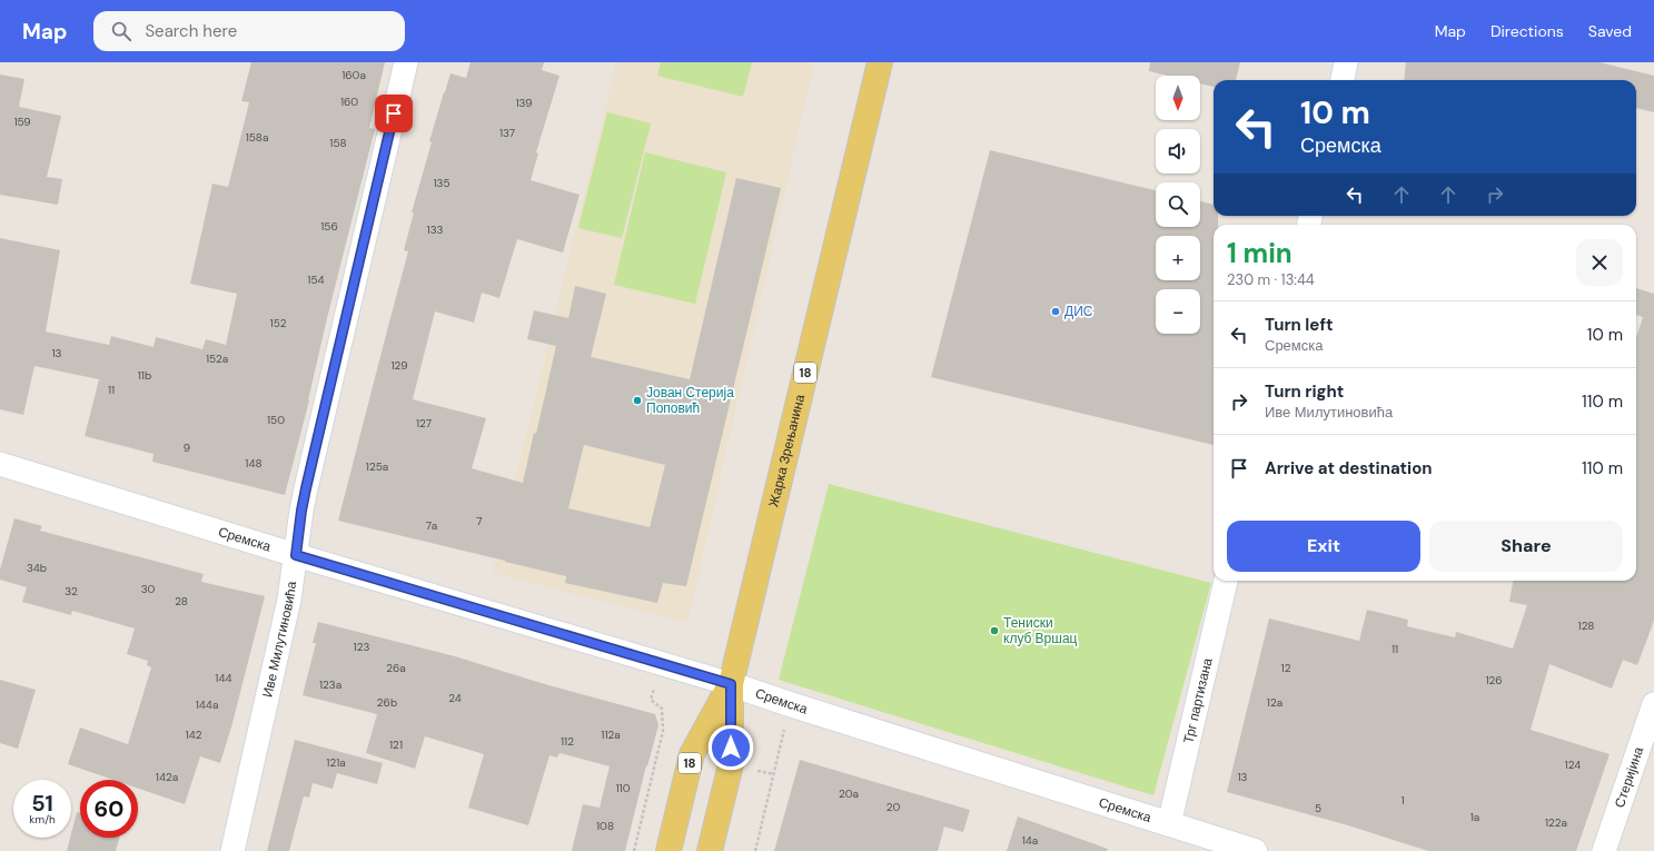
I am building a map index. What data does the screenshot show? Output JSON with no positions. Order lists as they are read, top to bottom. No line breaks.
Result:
{"streets":{"main road":["18","Жарка Зрењанина"],"street":["Сремска","Иве Милутиновића","Трг партизана","Стеријина"]},"crossings":[["Жарка Зрењанина","Сремска"],["Сремска","Иве Милутиновића"],["Сремска","Трг партизана"]],"places":["ДИС","Јован Стерија Поповић","Тениски клуб Вршац"],"house_numbers":["160a","160","139","159","137","158a","158","135","156","133","154","152","13","152a","129","11b","11","150","127","9","148","125a","7","7a","34b","30","32","28","128","123","11","26a","12","144","126","123a","24","26b","12a","144a","142","112a","112","121","121a","124","142a","13","110","20a","1","20","5","1a","122a","108","14a"],"north":"bottom","page":{"header":"Map","search":"Search here","nav":["Map","Directions","Saved"],"map_buttons":["+","−"],"turn":["10 m","Сремска"],"heading":["1 min","230 m · 13:44"],"list":[{"name":"Turn left","note":"Сремска","value":"10 m"},{"name":"Turn right","note":"Иве Милутиновића","value":"110 m"},{"name":"Arrive at destination","value":"110 m"}],"buttons":["Exit","Share"],"speed":"51 km/h","limit":"60"}}
